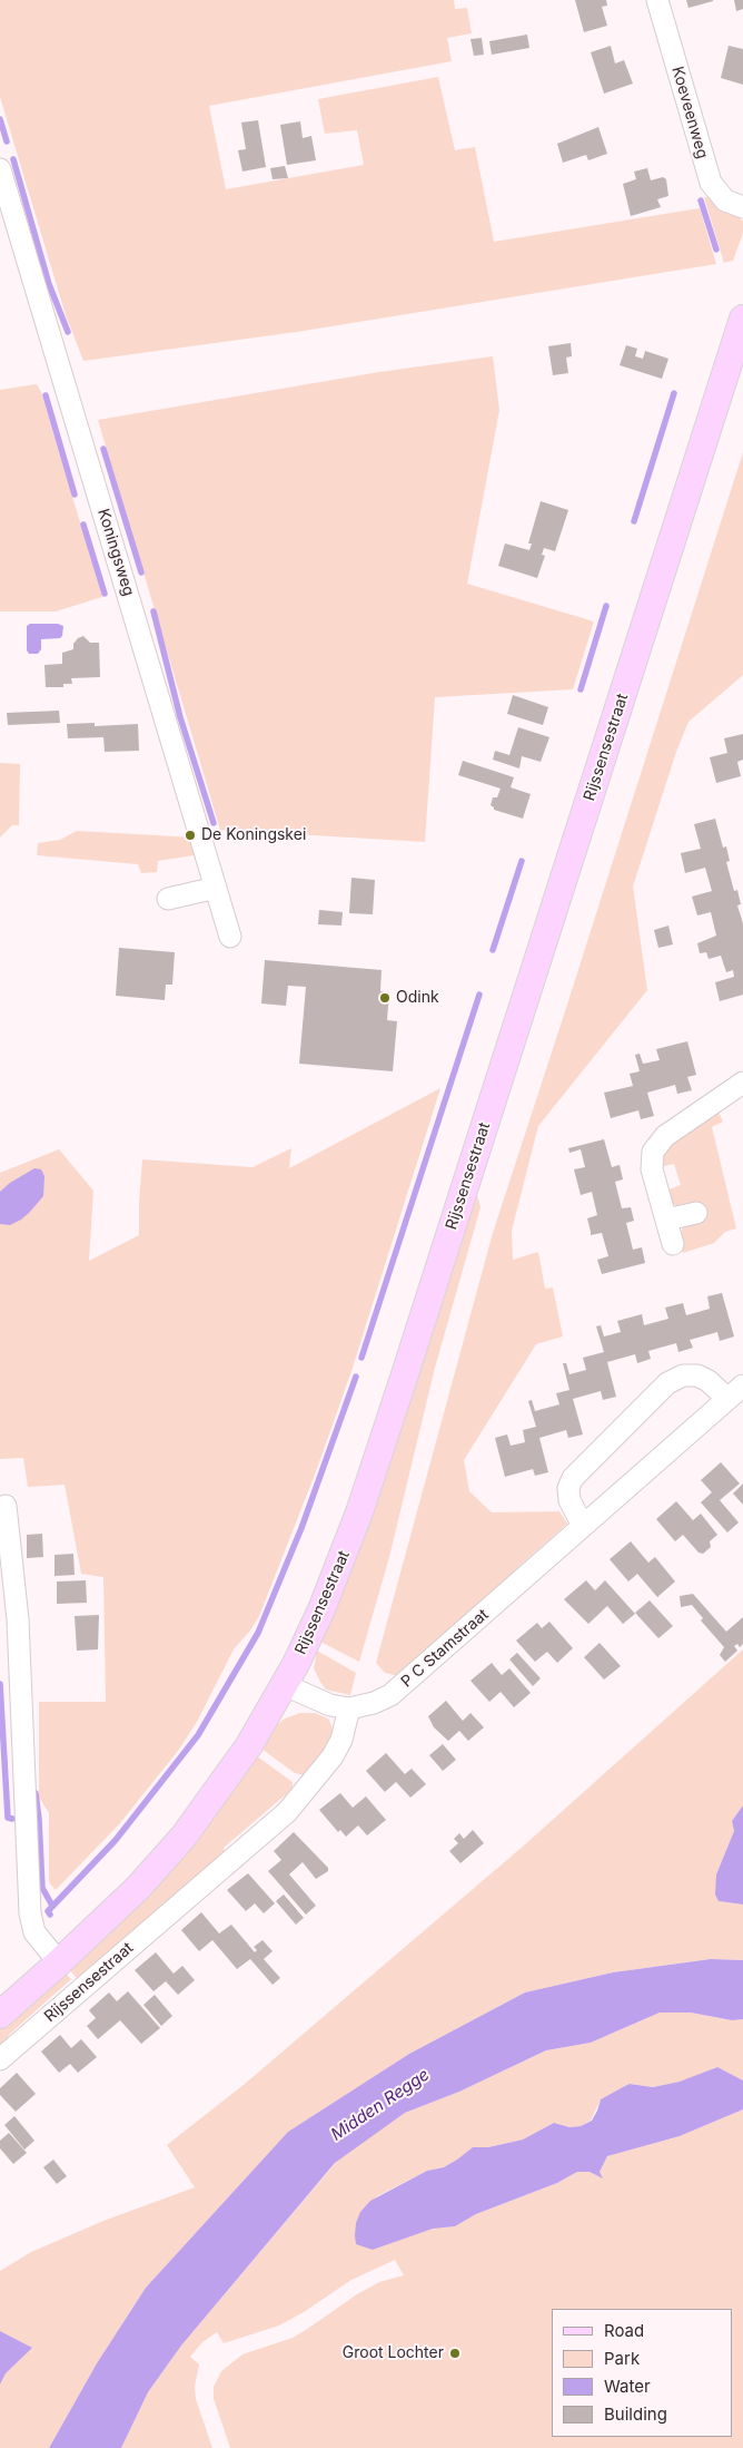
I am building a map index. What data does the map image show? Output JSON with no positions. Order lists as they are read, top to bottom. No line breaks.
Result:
{"streets":{"main road":["Rijssensestraat"],"street":["Koeveenweg","Koningsweg","P C Stamstraat"]},"crossings":[["Rijssensestraat","P C Stamstraat"]],"water":["Midden Regge"],"places":["De Koningskei","Odink","Groot Lochter"],"legend":["Road","Park","Water","Building"]}
